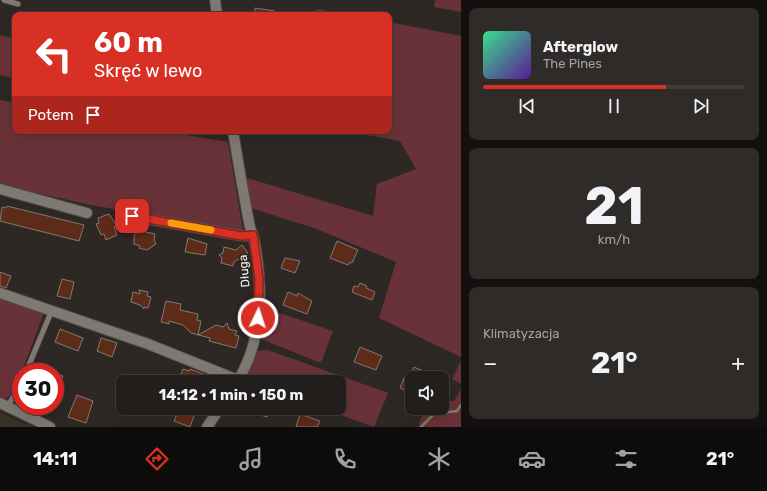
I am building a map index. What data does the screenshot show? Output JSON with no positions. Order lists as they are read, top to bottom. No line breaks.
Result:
{"streets":{"street":["Długa"]},"page":{"turn":["60 m","Skręć w lewo"],"song":["Afterglow","The Pines"],"then":"Potem","tile":[["21","km/h"],"Klimatyzacja"],"heat":["−","21°","+"],"limit":"30","trip":"14:12 · 1 min · 150 m","tabs":["14:11","21°"]}}
